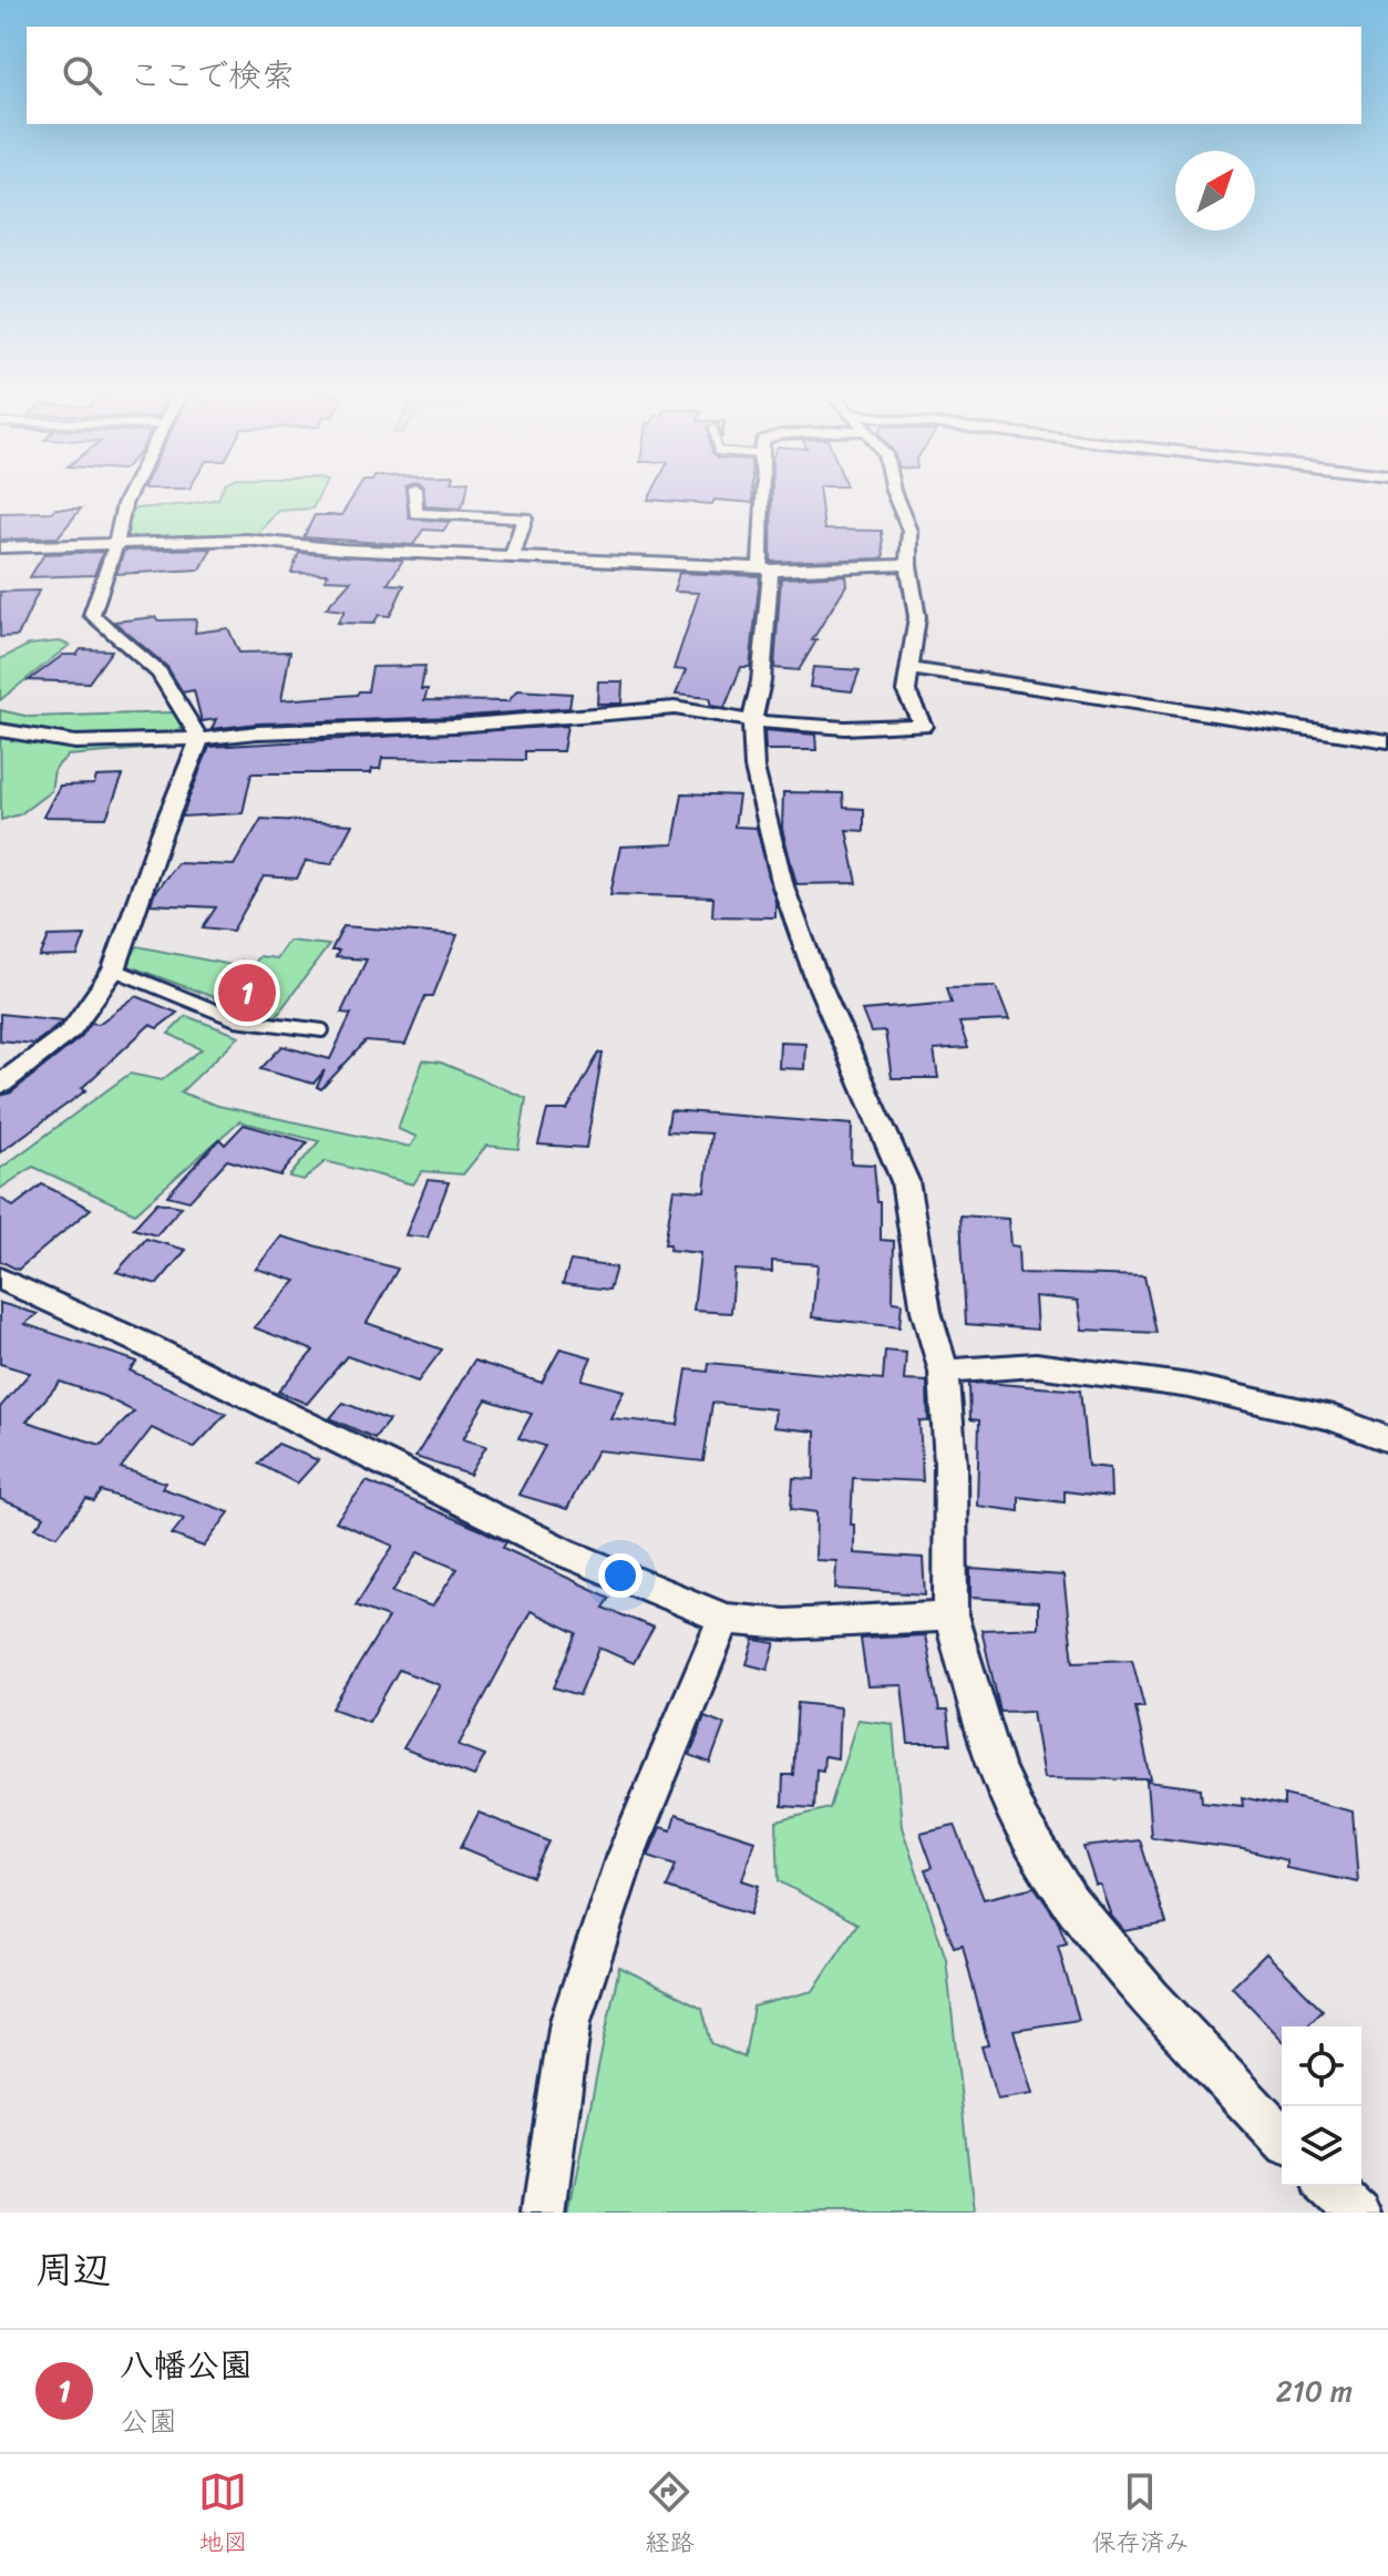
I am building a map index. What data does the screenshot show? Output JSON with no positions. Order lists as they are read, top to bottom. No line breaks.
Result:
{"north":"top right","page":{"search":"ここで検索","pins":"1","heading":"周辺","list":[{"mark":"1","name":"八幡公園","note":"公園","value":"210 m"}],"nav":["地図","経路","保存済み"]}}
